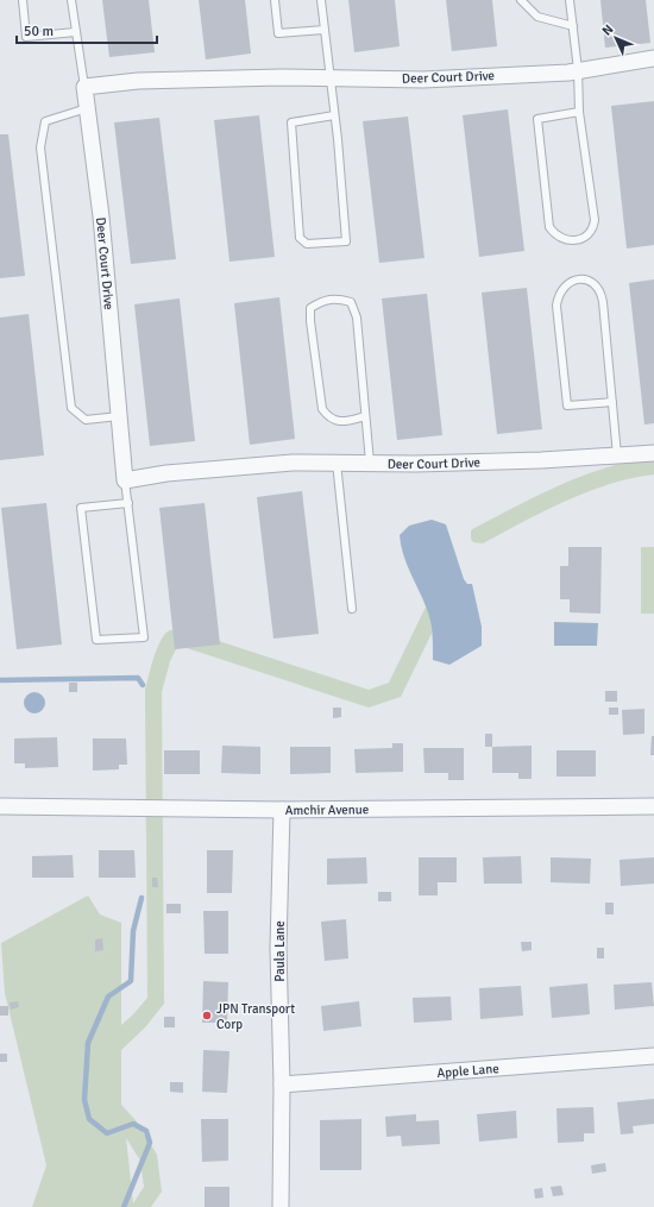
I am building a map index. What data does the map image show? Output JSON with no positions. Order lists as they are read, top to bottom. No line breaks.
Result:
{"streets":{"street":["Deer Court Drive","Amchir Avenue","Paula Lane","Apple Lane"]},"crossings":[["Amchir Avenue","Paula Lane"],["Paula Lane","Apple Lane"]],"places":["JPN Transport Corp"],"scale_bar":"50 m","north":"top left"}
